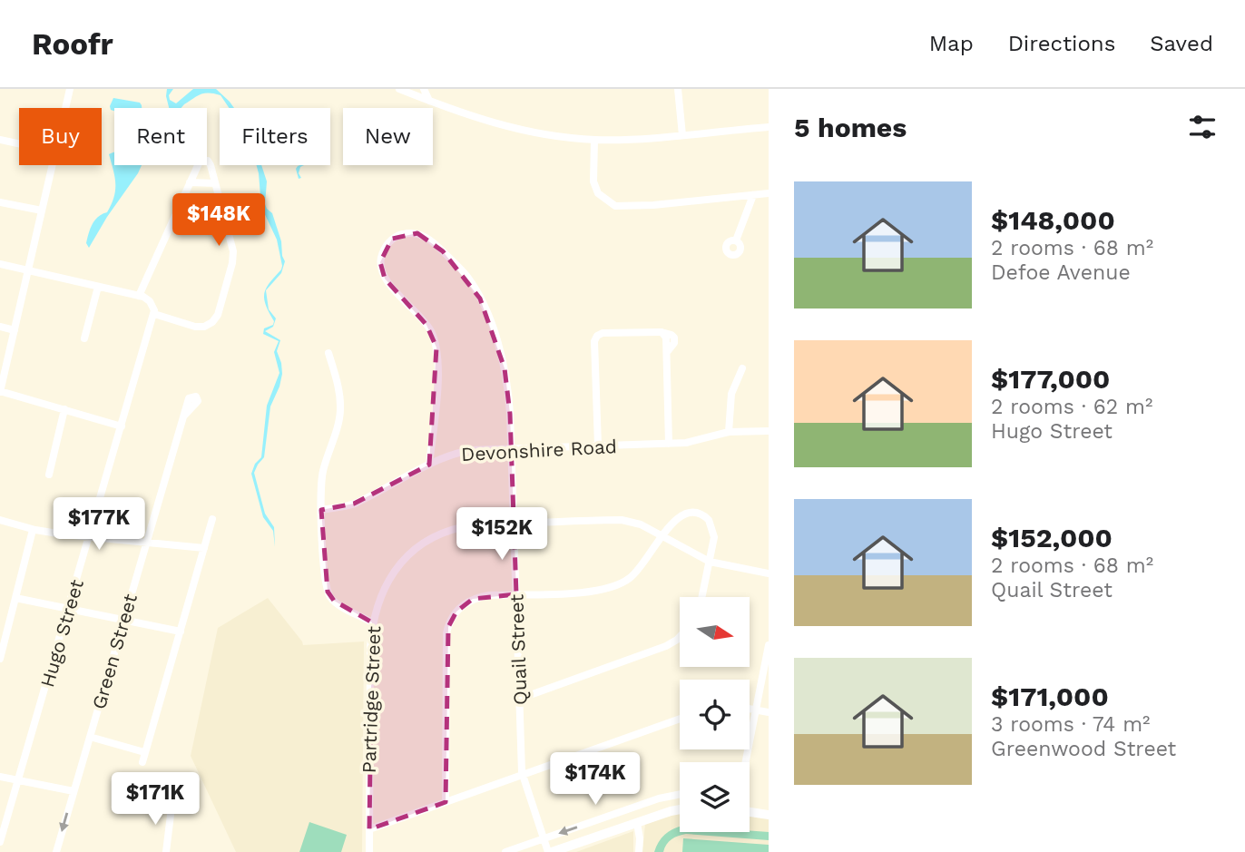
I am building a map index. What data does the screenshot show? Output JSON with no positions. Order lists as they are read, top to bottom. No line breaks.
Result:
{"streets":{"street":["Devonshire Road","Hugo Street","Quail Street","Green Street","Partridge Street"]},"crossings":[["Devonshire Road","Quail Street"],["Quail Street","Partridge Street"]],"north":"right","page":{"header":"Roofr","nav":["Map","Directions","Saved"],"heading":"5 homes","chip":["Buy","Rent","Filters","New"],"list":[{"name":"$148,000","note":"2 rooms · 68 m² · Defoe Avenue"},{"name":"$177,000","note":"2 rooms · 62 m² · Hugo Street"},{"name":"$152,000","note":"2 rooms · 68 m² · Quail Street"},{"name":"$171,000","note":"3 rooms · 74 m² · Greenwood Street"}],"price":["$148K","$177K","$152K","$174K","$171K"]}}
